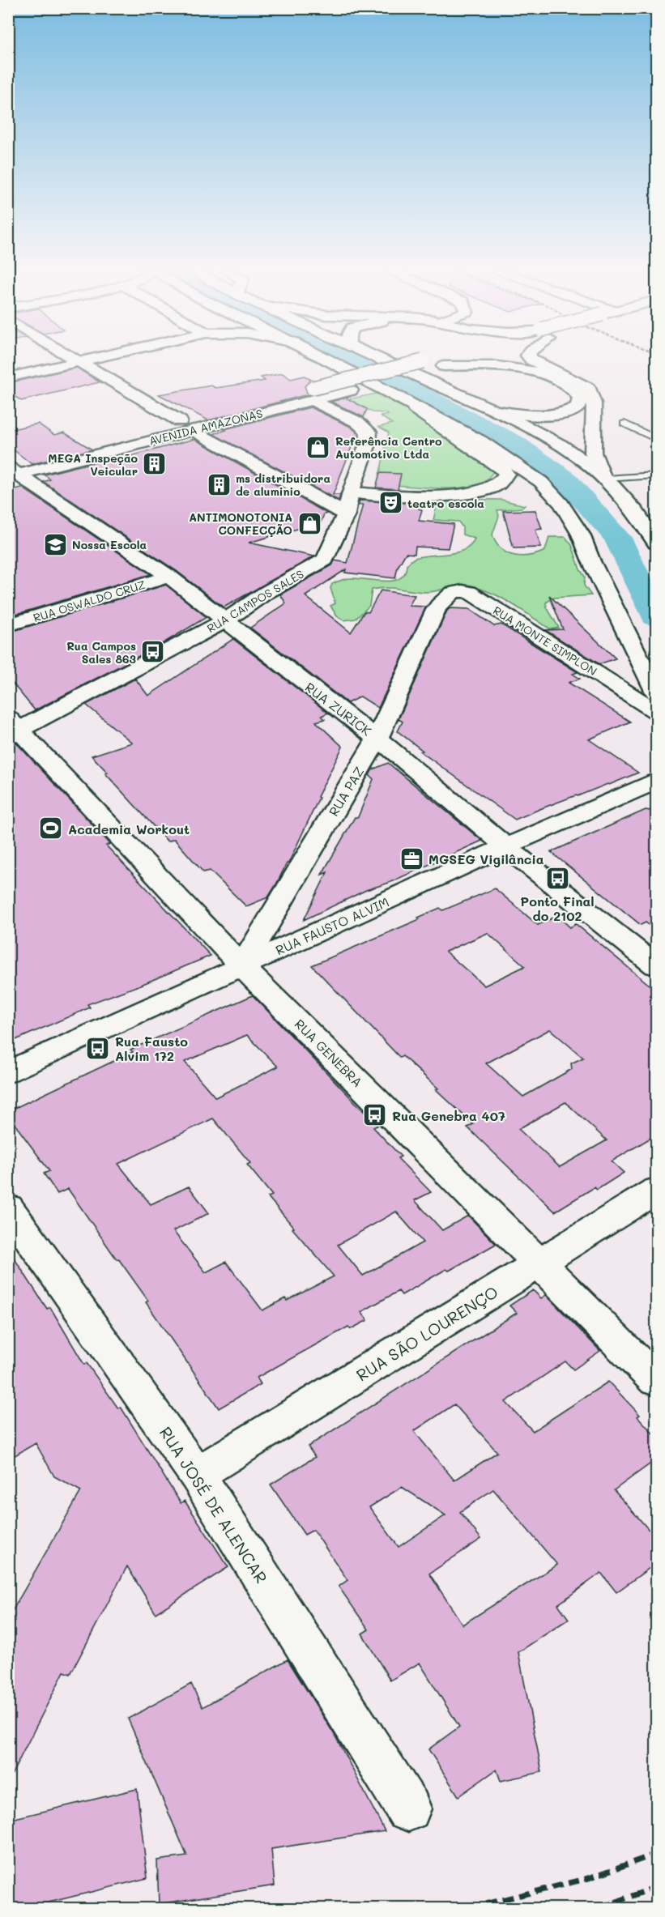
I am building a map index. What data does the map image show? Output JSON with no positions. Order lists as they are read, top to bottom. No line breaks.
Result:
{"streets":{"street":["AVENIDA AMAZONAS","RUA OSWALDO CRUZ","RUA CAMPOS SALES","RUA MONTE SIMPLON","RUA ZURICK","RUA PAZ","RUA FAUSTO ALVIM","RUA GENEBRA","RUA SÃO LOURENÇO","RUA JOSÉ DE ALENCAR"]},"crossings":[["AVENIDA AMAZONAS","RUA CAMPOS SALES"],["AVENIDA AMAZONAS","RUA ZURICK"],["RUA OSWALDO CRUZ","RUA ZURICK"],["RUA CAMPOS SALES","RUA ZURICK"],["RUA CAMPOS SALES","RUA GENEBRA"],["RUA MONTE SIMPLON","RUA PAZ"],["RUA ZURICK","RUA PAZ"],["RUA ZURICK","RUA FAUSTO ALVIM"],["RUA PAZ","RUA FAUSTO ALVIM"],["RUA PAZ","RUA GENEBRA"],["RUA FAUSTO ALVIM","RUA GENEBRA"],["RUA GENEBRA","RUA SÃO LOURENÇO"],["RUA SÃO LOURENÇO","RUA JOSÉ DE ALENCAR"]],"places":{"shop":["Referência Centro Automotivo Ltda","ANTIMONOTONIA CONFECÇÃO"],"building":["MEGA Inspeção Veicular","ms distribuidora de aluminio"],"theatre":["teatro escola"],"school or university":["Nossa Escola"],"bus stop":["Rua Campos Sales 863","Ponto Final do 2102","Rua Fausto Alvim 172","Rua Genebra 407"],"sports":["Academia Workout"],"office":["MGSEG Vigilância"]}}
